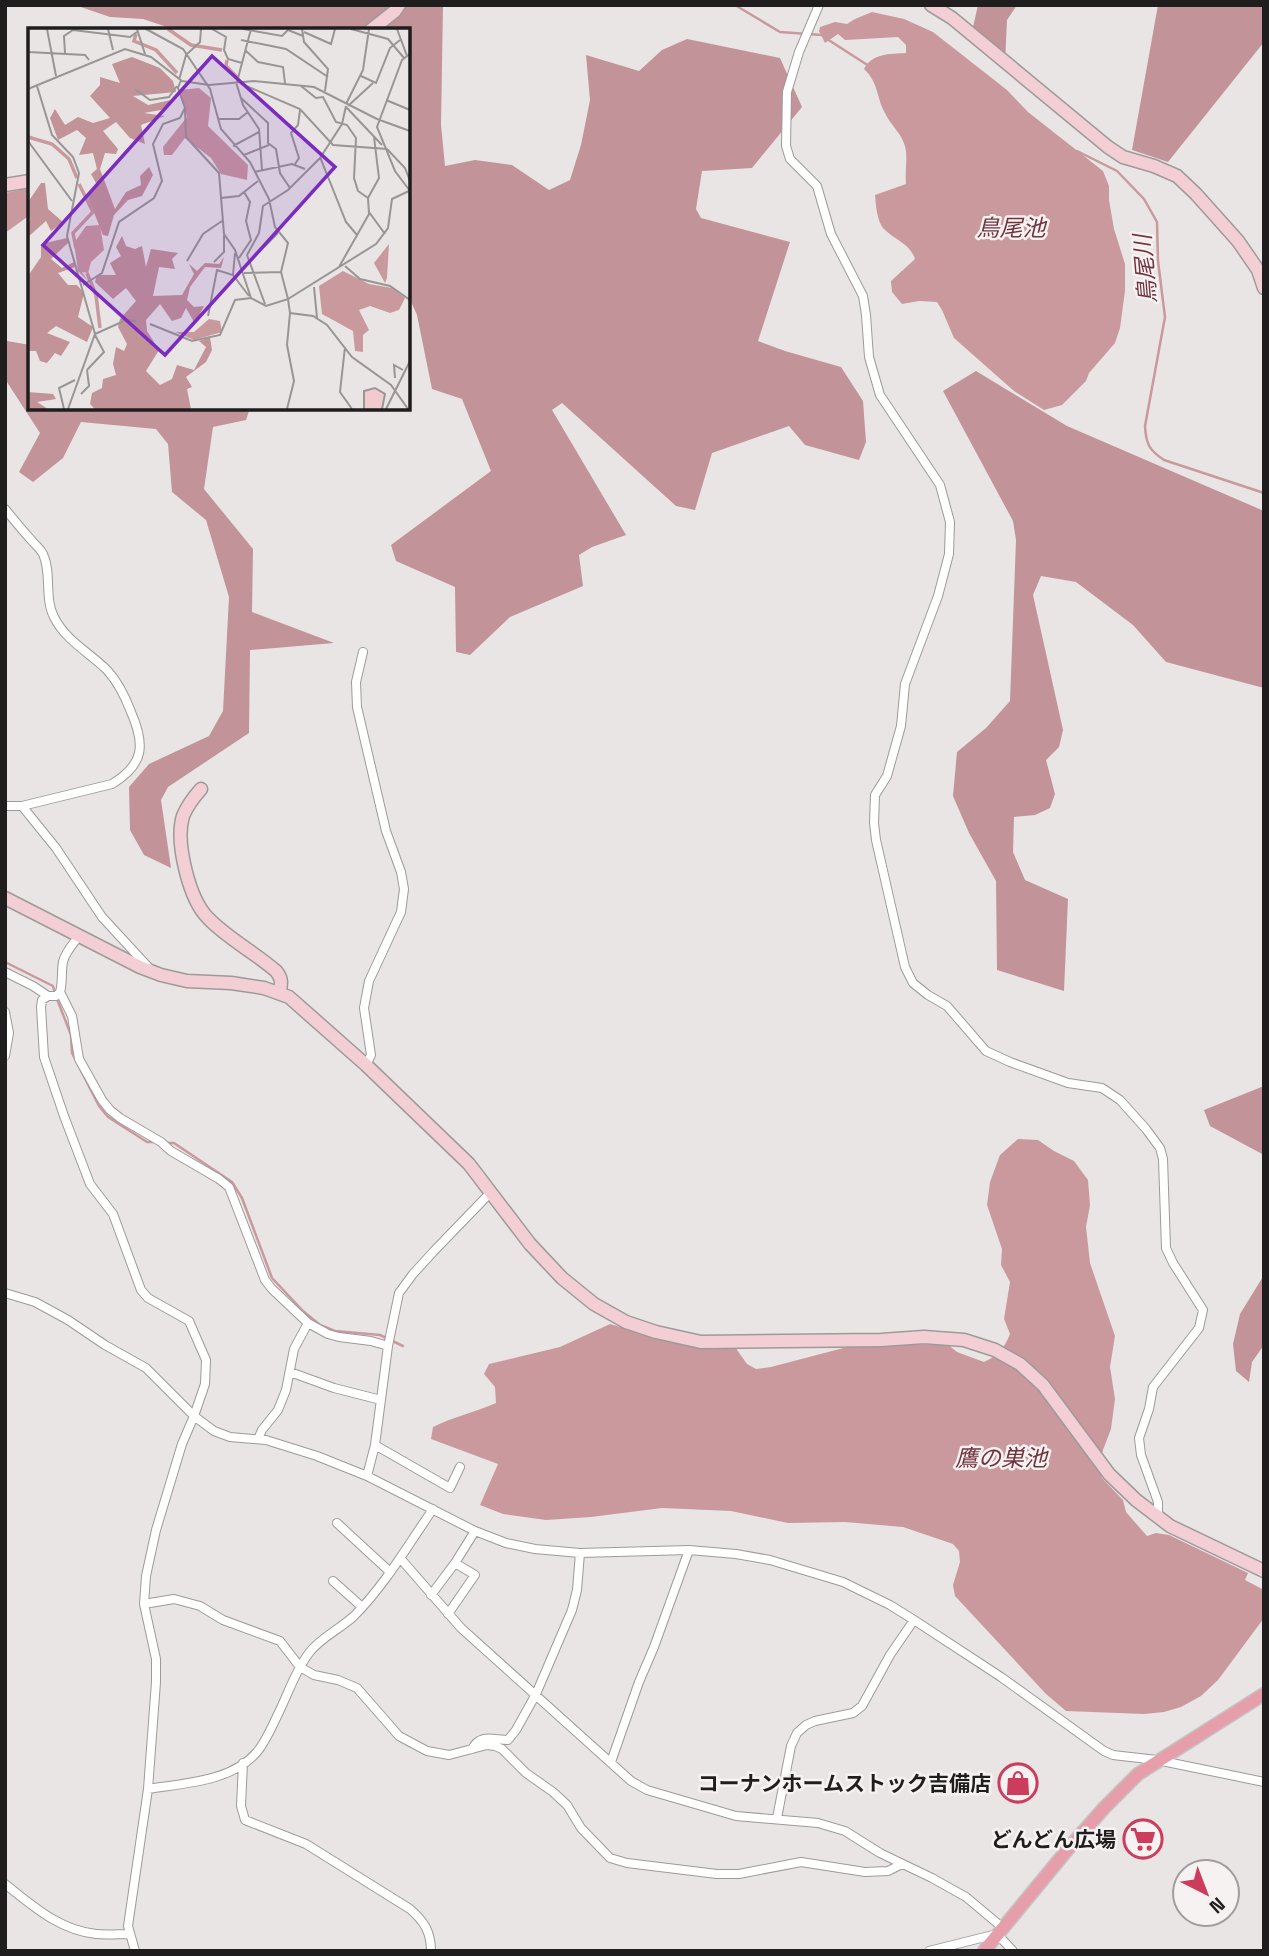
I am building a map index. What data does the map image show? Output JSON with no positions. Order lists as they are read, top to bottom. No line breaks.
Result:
{"water":["鳥尾池","鳥尾川","鷹の巣池"],"places":{"shop":["コーナンホームストック吉備店"],"supermarket":["どんどん広場"]},"north":"bottom right"}
